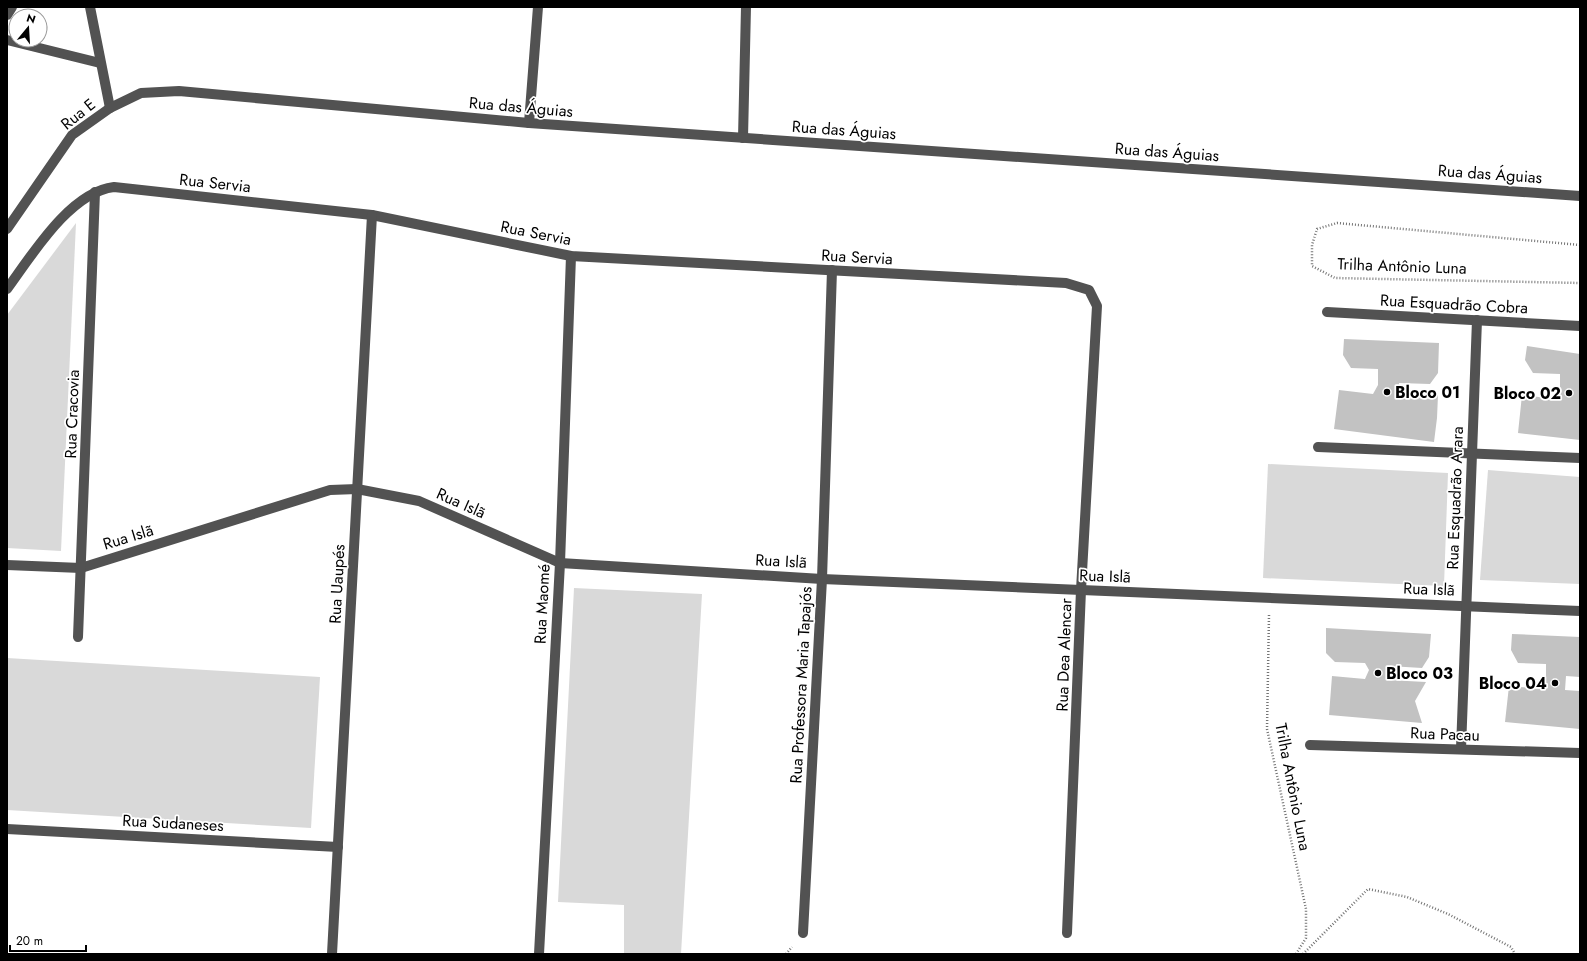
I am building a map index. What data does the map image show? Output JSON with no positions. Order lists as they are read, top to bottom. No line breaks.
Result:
{"streets":{"street":["Rua das Águias","Rua E","Rua Servia","Rua Esquadrão Cobra","Rua Cracovia","Rua Esquadrão Arara","Rua Islã","Rua Uaupés","Rua Maomé","Rua Dea Alencar","Rua Professora Maria Tapajós","Rua Pacau","Rua Sudaneses"],"path":["Trilha Antônio Luna"]},"crossings":[["Rua das Águias","Rua E"],["Rua Servia","Rua Cracovia"],["Rua Servia","Rua Uaupés"],["Rua Servia","Rua Maomé"],["Rua Servia","Rua Dea Alencar"],["Rua Servia","Rua Professora Maria Tapajós"],["Trilha Antônio Luna","Rua Islã"],["Rua Esquadrão Cobra","Rua Esquadrão Arara"],["Rua Cracovia","Rua Islã"],["Rua Esquadrão Arara","Rua Islã"],["Rua Esquadrão Arara","Rua Pacau"],["Rua Islã","Rua Uaupés"],["Rua Islã","Rua Maomé"],["Rua Islã","Rua Dea Alencar"],["Rua Islã","Rua Professora Maria Tapajós"],["Rua Uaupés","Rua Sudaneses"]],"places":["Bloco 01","Bloco 02","Bloco 03","Bloco 04"],"scale_bar":"20 m","north":"top"}
